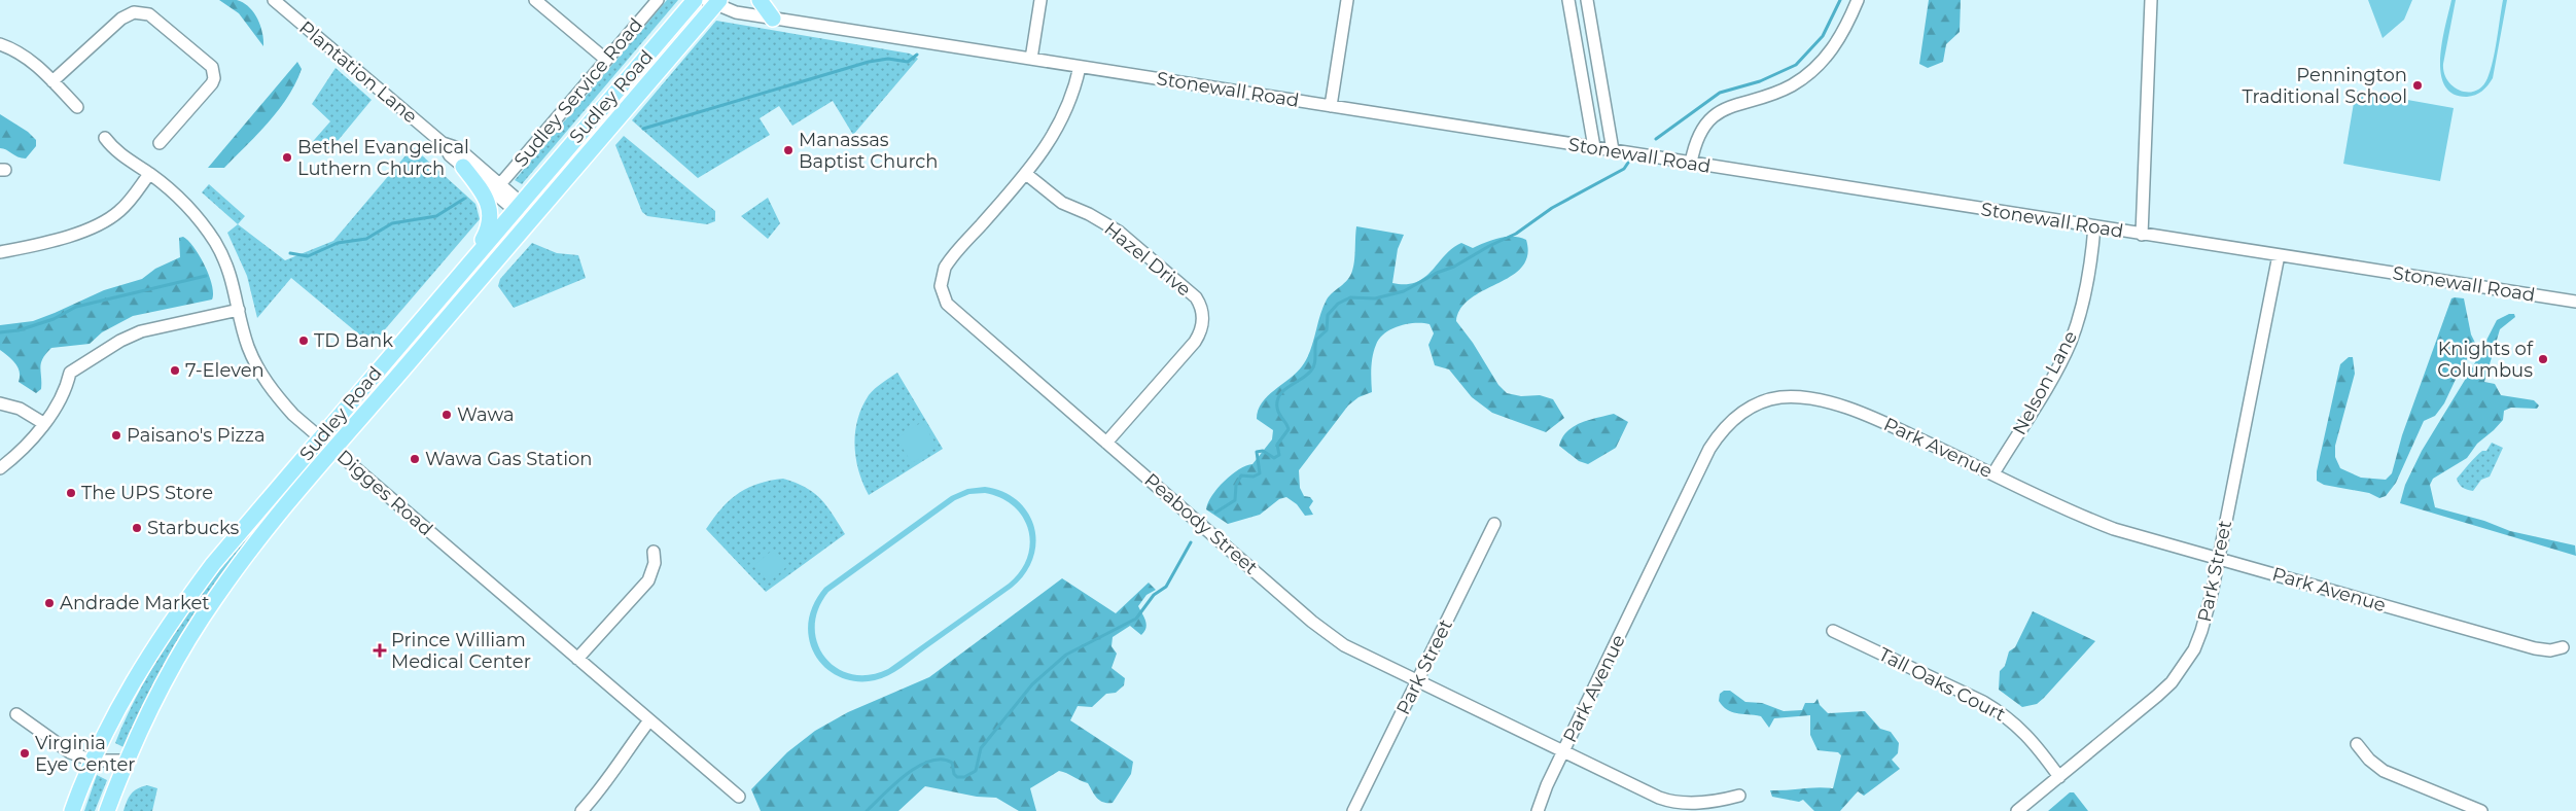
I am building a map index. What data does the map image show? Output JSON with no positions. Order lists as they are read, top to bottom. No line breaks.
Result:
{"streets":{"main road":["Sudley Road"],"street":["Plantation Lane","Stonewall Road","Sudley Service Road","Hazel Drive","Nelson Lane","Park Avenue","Digges Road","Peabody Street","Park Street","Tall Oaks Court"]},"crossings":[["Plantation Lane","Sudley Service Road"],["Plantation Lane","Sudley Road"],["Stonewall Road","Sudley Road"],["Stonewall Road","Nelson Lane"],["Stonewall Road","Peabody Street"],["Stonewall Road","Park Street"],["Sudley Road","Digges Road"],["Hazel Drive","Peabody Street"],["Nelson Lane","Park Avenue"],["Park Avenue","Peabody Street"],["Park Avenue","Park Street"],["Peabody Street","Park Street"],["Park Street","Tall Oaks Court"]],"places":{"other":["Pennington Traditional School","Manassas Baptist Church","Bethel Evangelical Luthern Church","TD Bank","Knights of Columbus","7-Eleven","Wawa","Paisano's Pizza","Wawa Gas Station","The UPS Store","Starbucks","Andrade Market","Virginia Eye Center"],"health":["Prince William Medical Center"]}}
